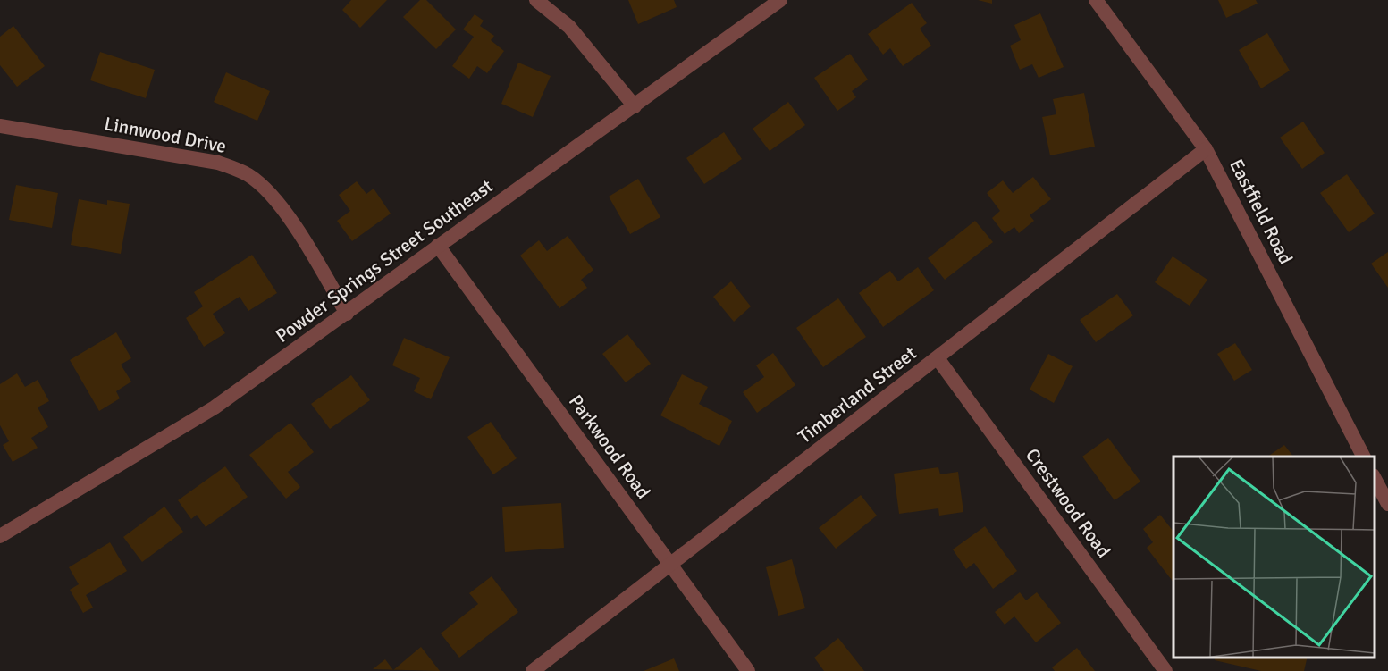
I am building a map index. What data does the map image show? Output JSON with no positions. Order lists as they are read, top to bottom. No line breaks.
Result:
{"streets":{"street":["Linnwood Drive","Eastfield Road","Powder Springs Street Southeast","Timberland Street","Parkwood Road","Crestwood Road"]},"crossings":[["Linnwood Drive","Powder Springs Street Southeast"],["Eastfield Road","Timberland Street"],["Powder Springs Street Southeast","Parkwood Road"],["Timberland Street","Parkwood Road"],["Timberland Street","Crestwood Road"]]}
